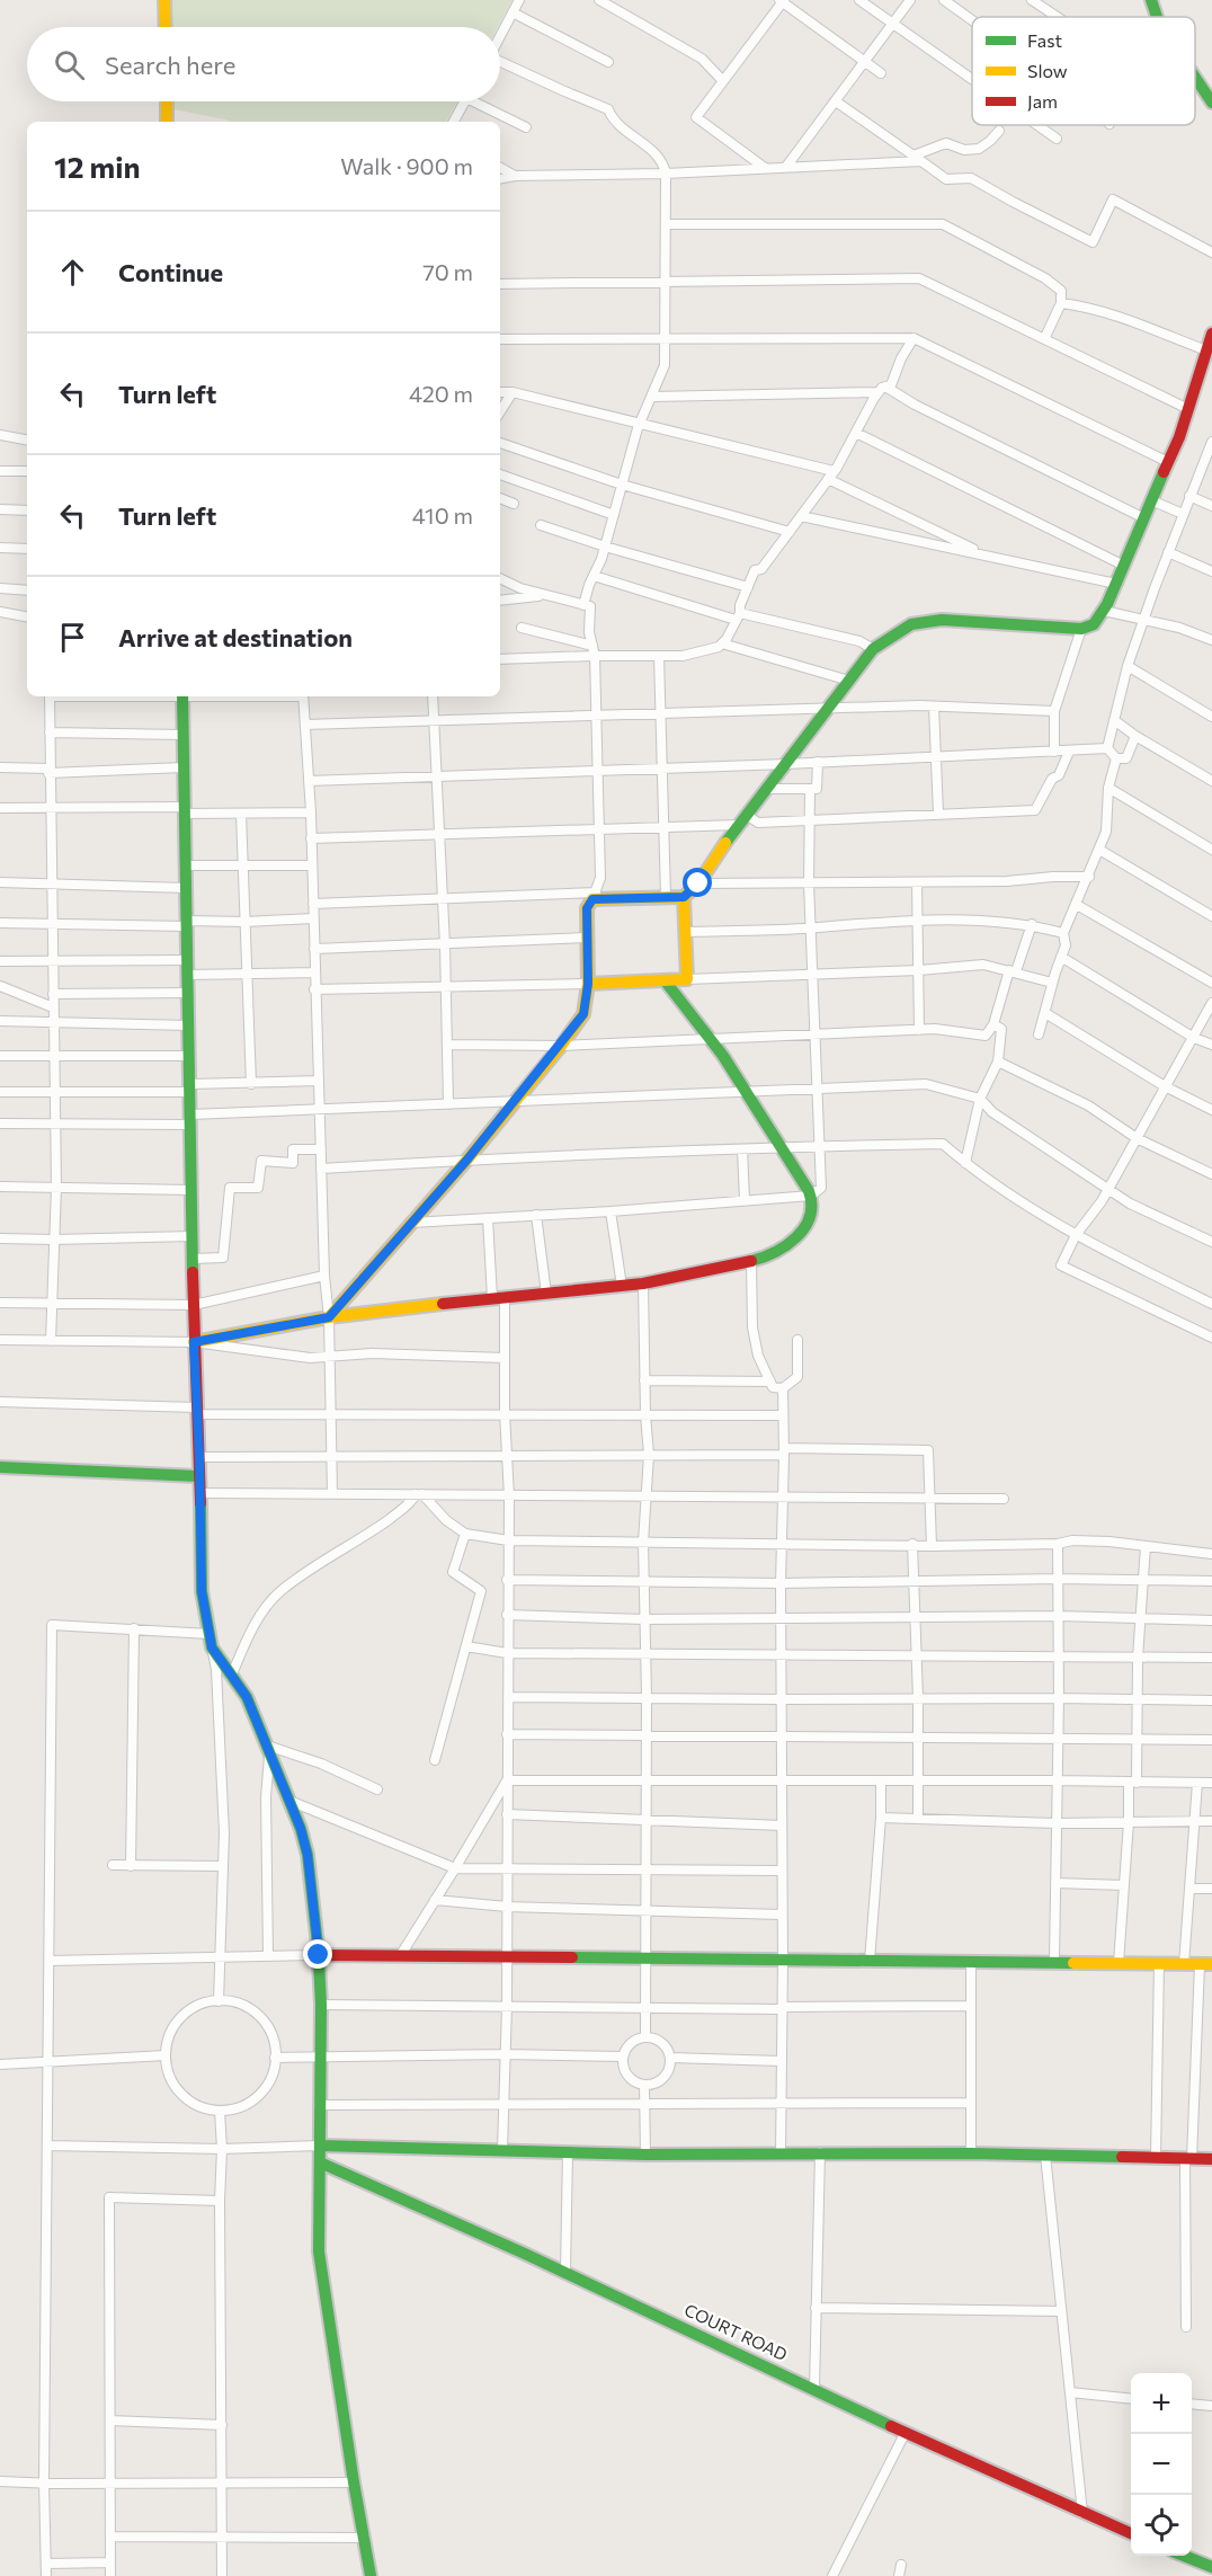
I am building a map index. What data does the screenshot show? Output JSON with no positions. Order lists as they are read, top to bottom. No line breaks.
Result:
{"streets":{"street":["COURT ROAD"]},"legend":["Fast","Slow","Jam"],"page":{"search":"Search here","heading":["12 min","Walk · 900 m"],"list":[["Continue","70 m"],["Turn left","420 m"],["Turn left","410 m"],"Arrive at destination"],"map_buttons":["+","−"]}}
